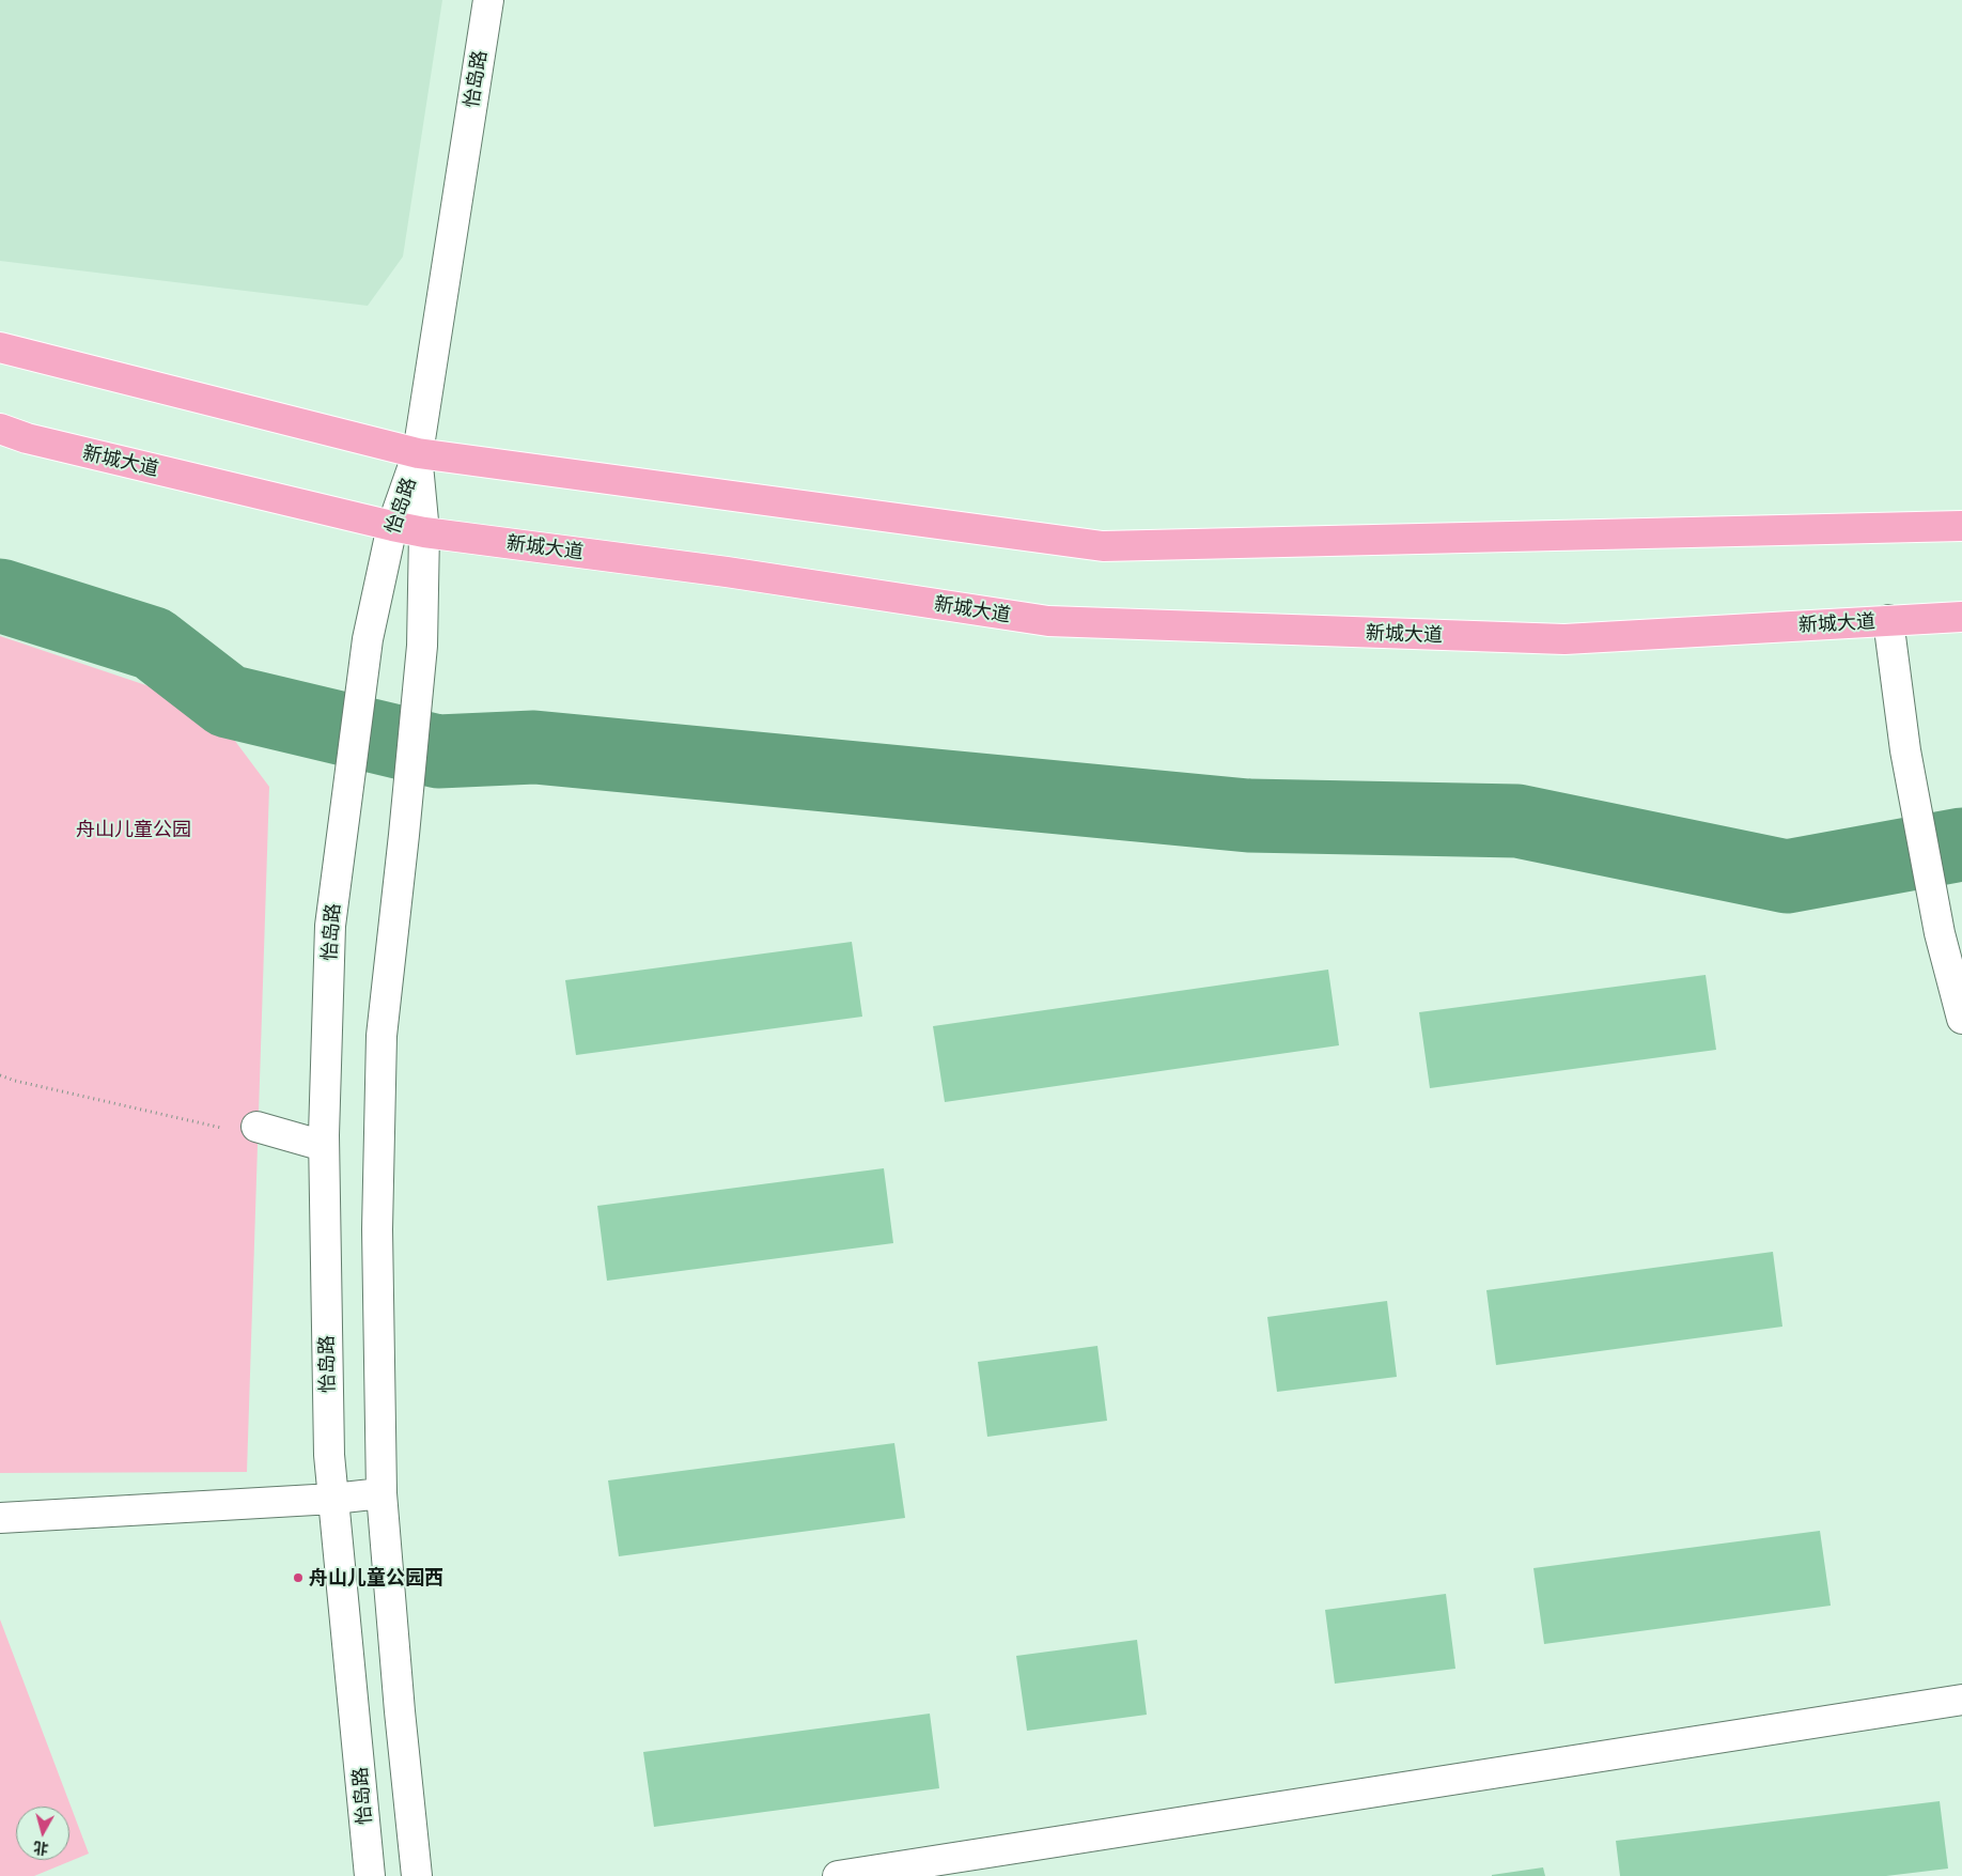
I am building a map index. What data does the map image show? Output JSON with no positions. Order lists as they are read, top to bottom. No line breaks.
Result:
{"streets":{"main road":["新城大道"],"street":["怡岛路"]},"crossings":[["怡岛路","新城大道"]],"parks":["舟山儿童公园"],"places":["舟山儿童公园西"],"north":"bottom"}
